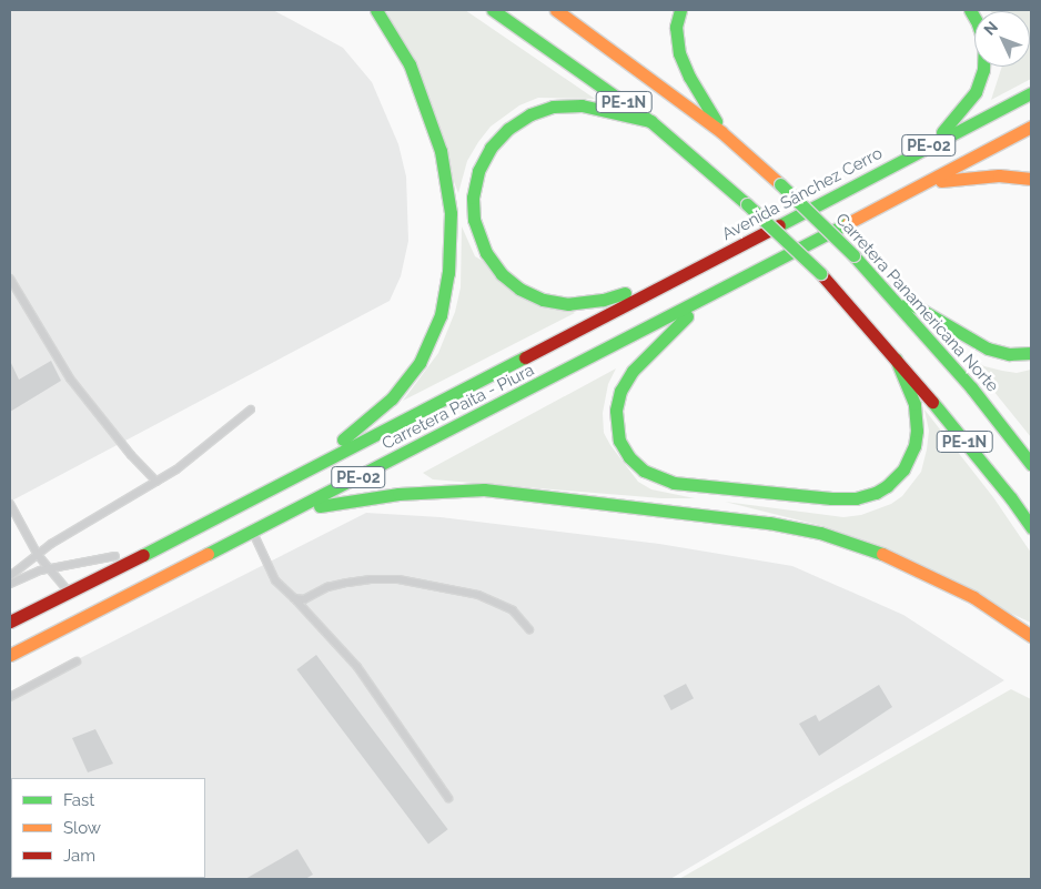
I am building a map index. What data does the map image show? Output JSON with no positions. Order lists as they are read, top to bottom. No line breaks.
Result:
{"streets":{"highway":["PE-1N","PE-02","Avenida Sánchez Cerro","Carretera Panamericana Norte","Carretera Paita - Piura"]},"crossings":[["PE-02","Carretera Paita - Piura"],["Avenida Sánchez Cerro","Carretera Paita - Piura"]],"legend":["Fast","Slow","Jam"],"north":"top left"}
